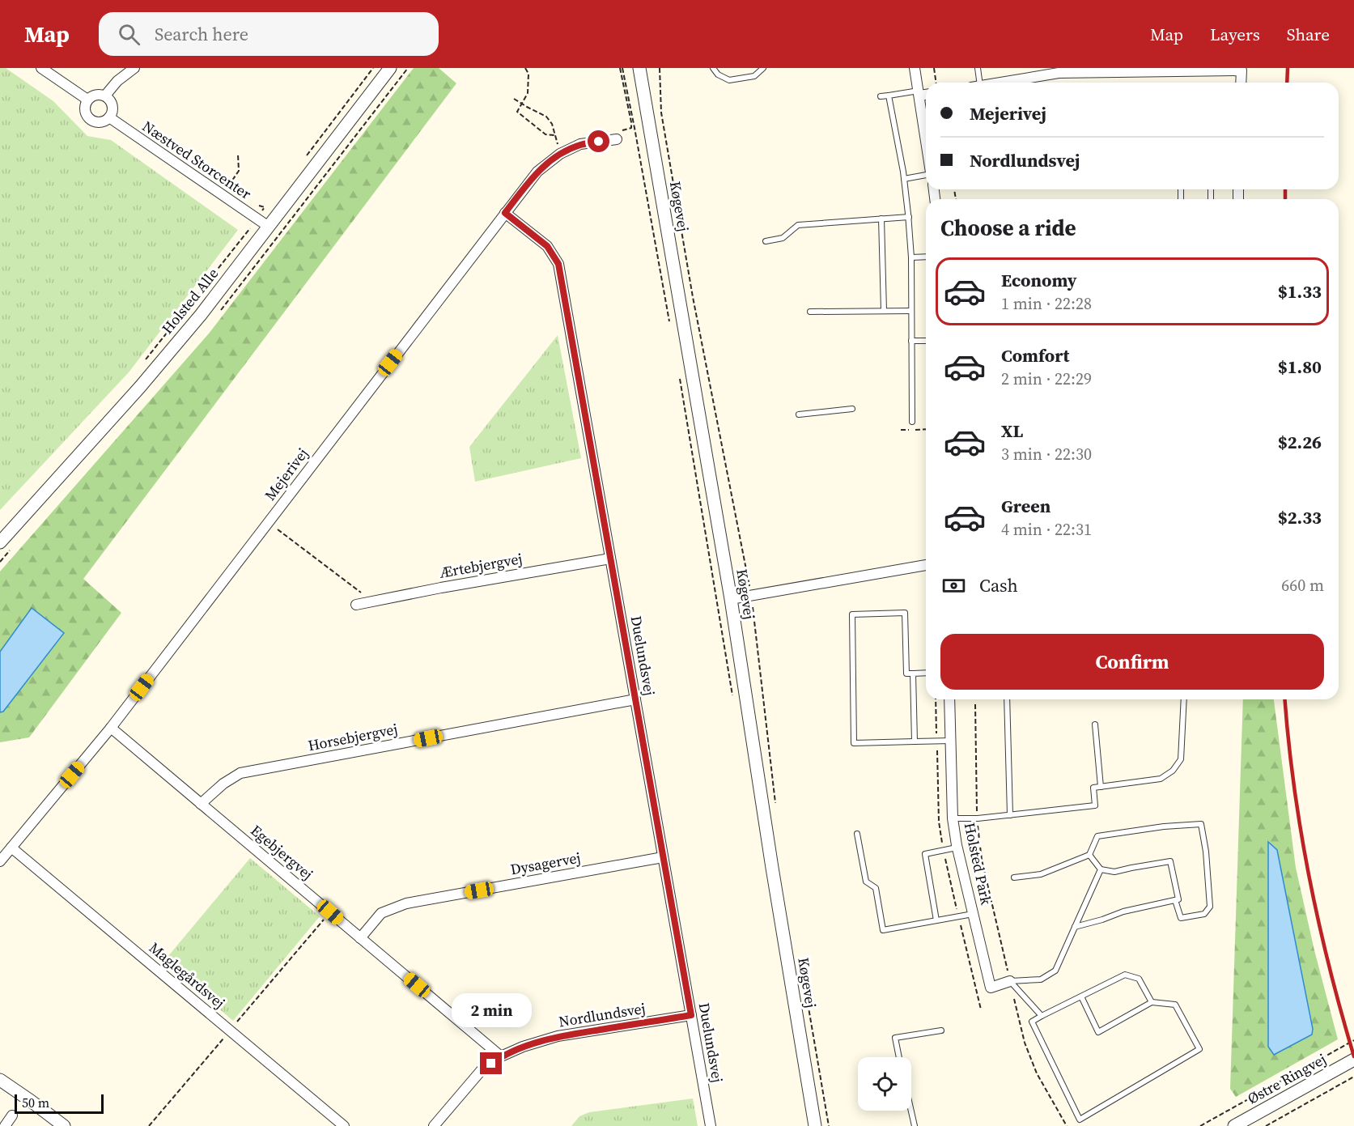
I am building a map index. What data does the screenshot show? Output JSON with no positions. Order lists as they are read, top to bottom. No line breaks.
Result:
{"streets":{"street":["Næstved Storcenter","Køgevej","Holsted Alle","Mejerivej","Ærtebjergvej","Duelundsvej","Horsebjergvej","Egebjergvej","Dysagervej","Holsted Park","Maglegårdsvej","Nordlundsvej","Østre Ringvej"]},"crossings":[["Næstved Storcenter","Holsted Alle"],["Mejerivej","Duelundsvej"],["Mejerivej","Egebjergvej"],["Mejerivej","Maglegårdsvej"],["Ærtebjergvej","Duelundsvej"],["Duelundsvej","Horsebjergvej"],["Duelundsvej","Dysagervej"],["Duelundsvej","Nordlundsvej"],["Horsebjergvej","Egebjergvej"],["Egebjergvej","Dysagervej"],["Egebjergvej","Nordlundsvej"]],"scale_bar":"50 m","page":{"header":"Map","search":"Search here","nav":["Map","Layers","Share"],"banner":["Mejerivej","Nordlundsvej"],"heading":"Choose a ride","list":[{"name":"Economy","note":"1 min · 22:28","value":"$1.33"},{"name":"Comfort","note":"2 min · 22:29","value":"$1.80"},{"name":"XL","note":"3 min · 22:30","value":"$2.26"},{"name":"Green","note":"4 min · 22:31","value":"$2.33"}],"pay":["Cash","660 m"],"buttons":"Confirm","bubble":"2 min","scale":"50 m"}}
